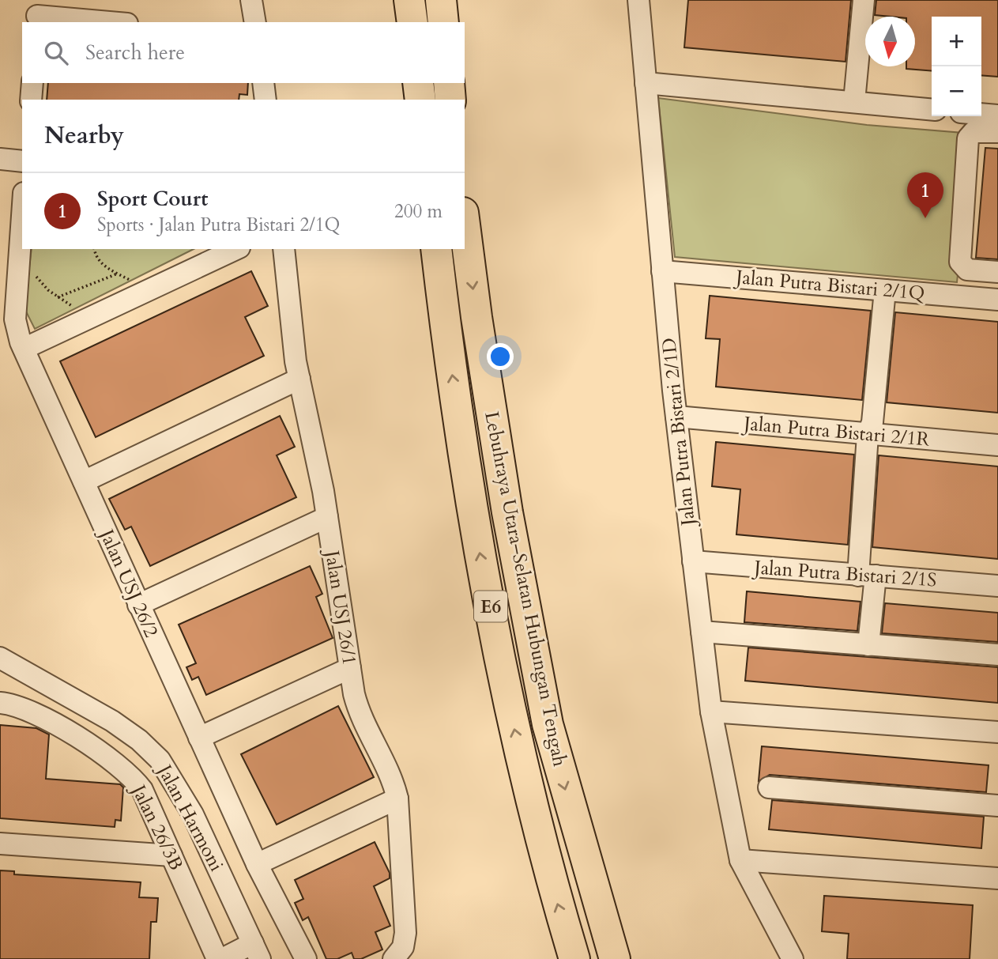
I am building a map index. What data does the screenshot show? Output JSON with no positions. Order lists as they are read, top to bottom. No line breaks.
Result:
{"streets":{"highway":["Lebuhraya Utara–Selatan Hubungan Tengah","E6"],"street":["Jalan Putra Bistari 2/1Q","Jalan Putra Bistari 2/1D","Jalan Putra Bistari 2/1R","Jalan Putra Bistari 2/1S","Jalan USJ 26/2","Jalan USJ 26/1","Jalan Harmoni","Jalan 26/3B"]},"crossings":[["Jalan Putra Bistari 2/1Q","Jalan Putra Bistari 2/1D"],["Jalan Putra Bistari 2/1D","Jalan Putra Bistari 2/1R"],["Jalan Putra Bistari 2/1D","Jalan Putra Bistari 2/1S"]],"north":"bottom","page":{"map_buttons":["+","−"],"search":"Search here","heading":"Nearby","list":[{"mark":"1","name":"Sport Court","note":"Sports · Jalan Putra Bistari 2/1Q","value":"200 m"}],"pins":"1"}}
